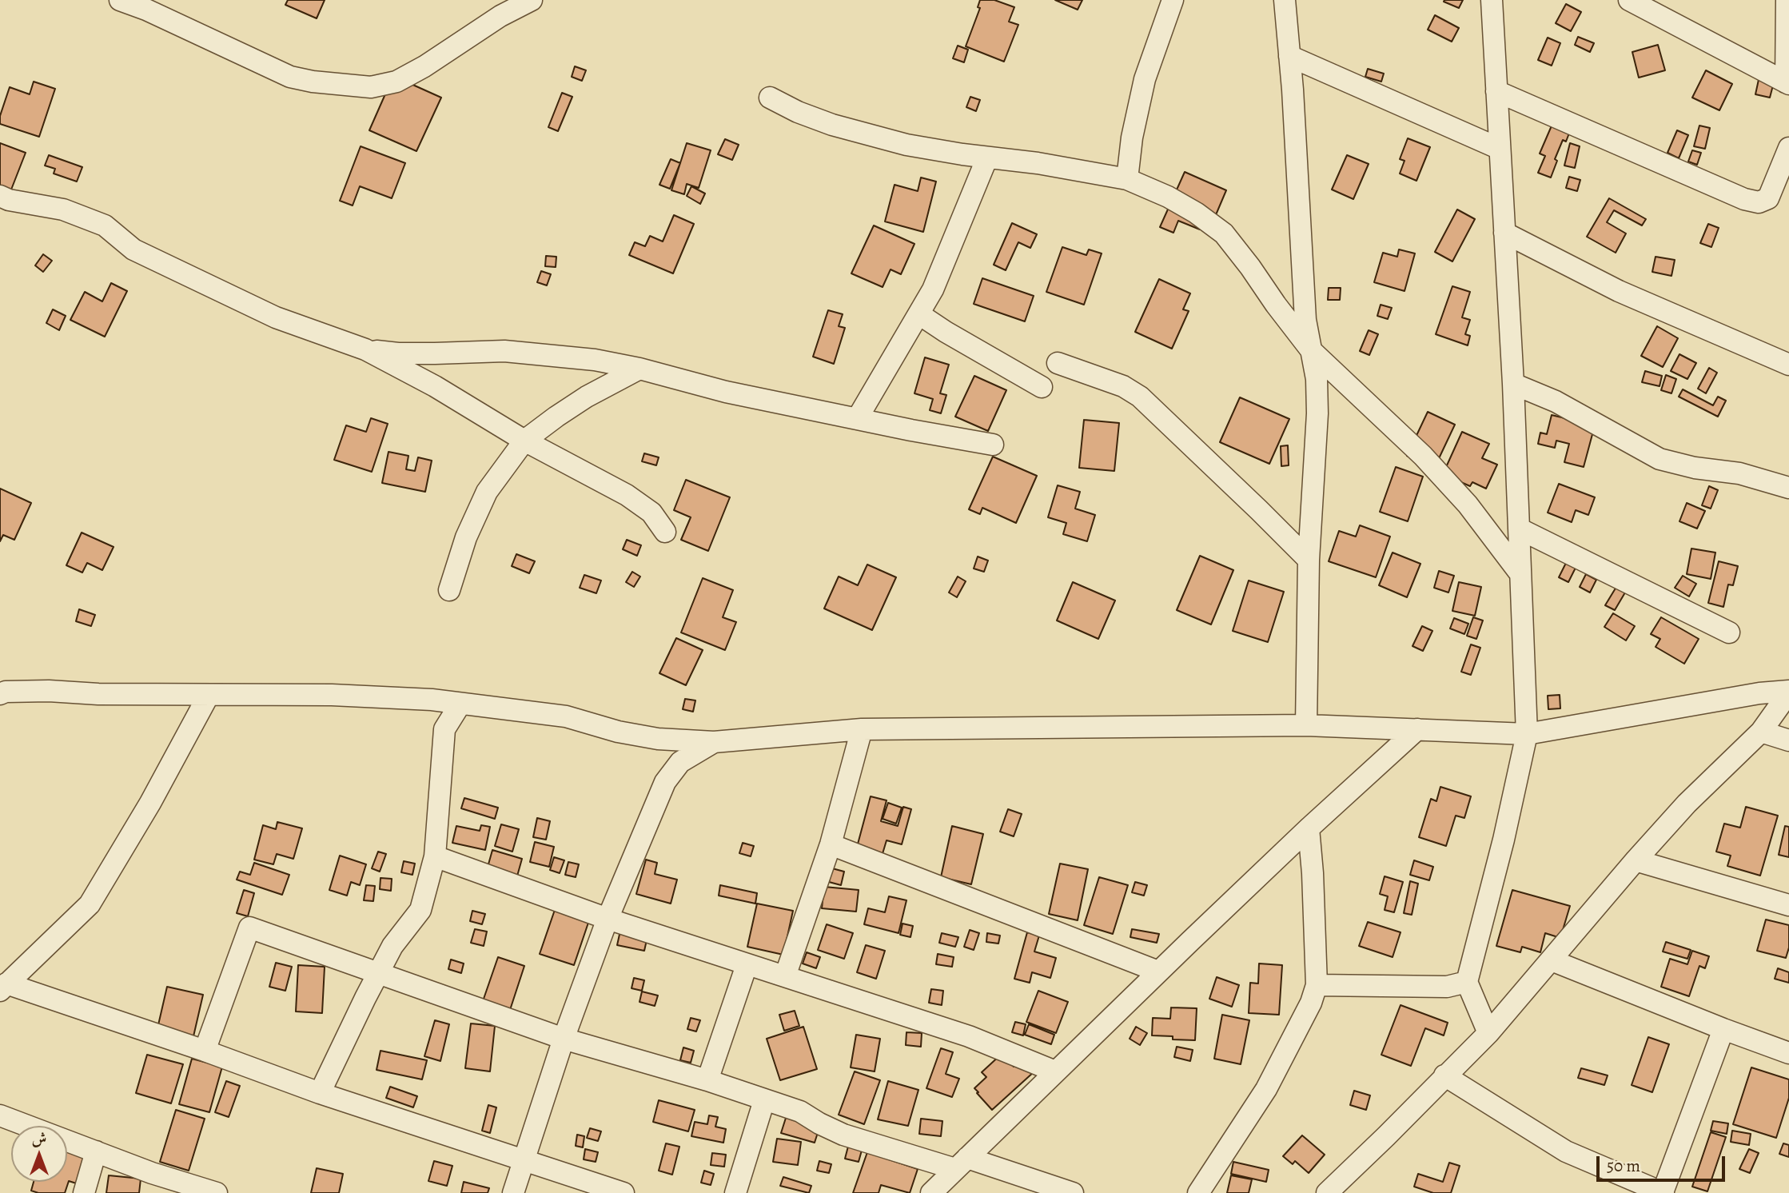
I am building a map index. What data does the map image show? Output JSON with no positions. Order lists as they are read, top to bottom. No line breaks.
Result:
{"scale_bar":"50 m","north":"top"}
